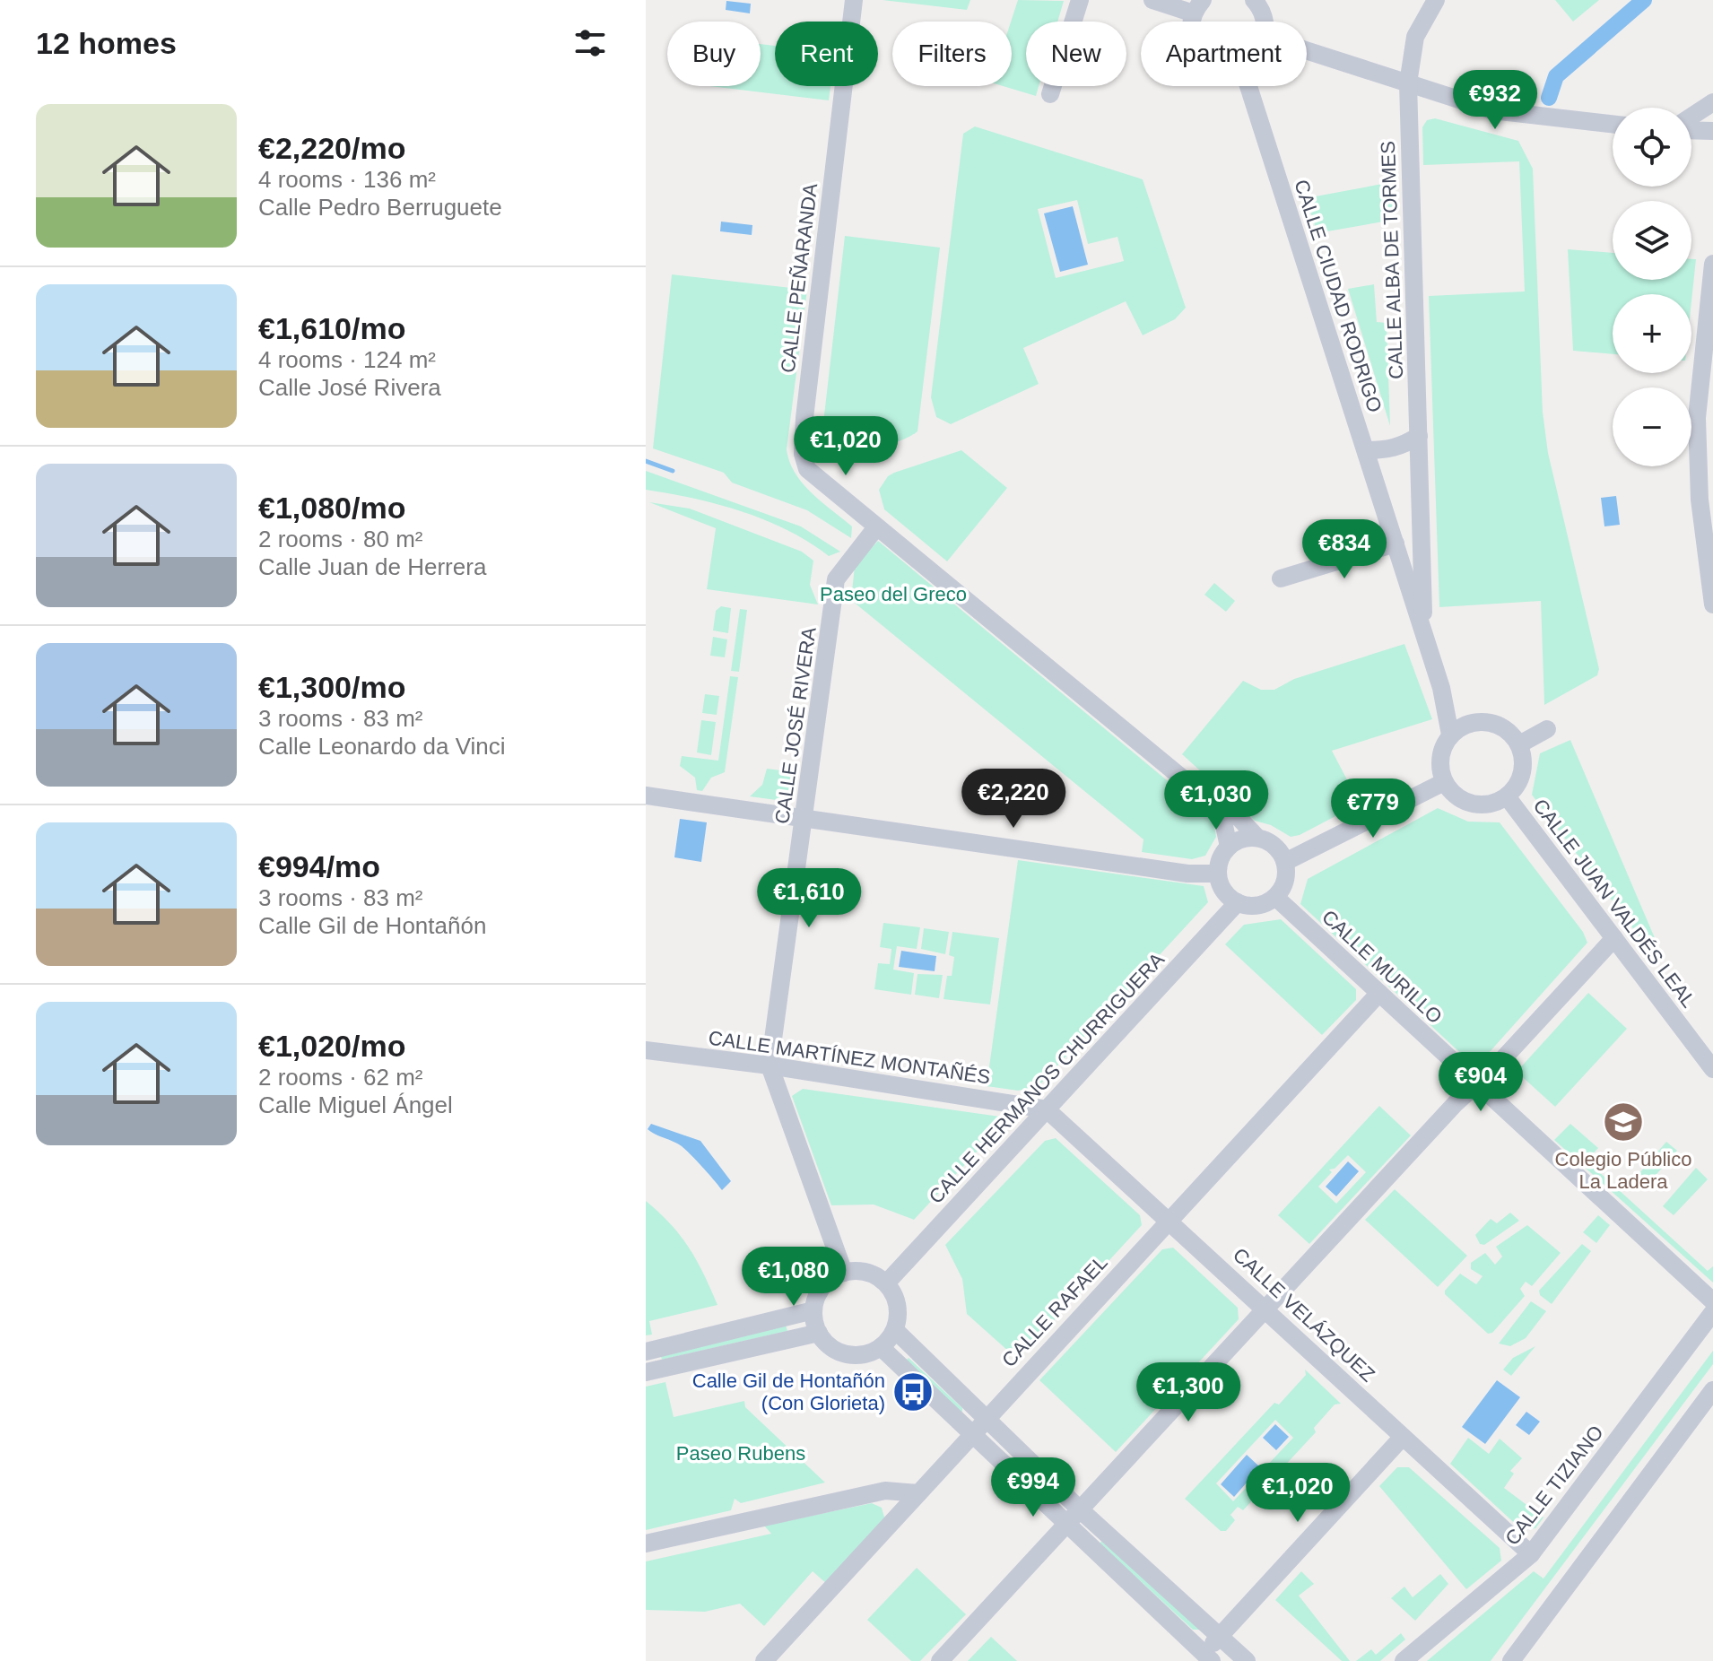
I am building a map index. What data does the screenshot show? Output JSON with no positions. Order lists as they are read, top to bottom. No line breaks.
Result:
{"streets":{"street":["CALLE ALBA DE TORMES","CALLE PEÑARANDA","CALLE CIUDAD RODRIGO","CALLE JOSÉ RIVERA","CALLE JUAN VALDÉS LEAL","CALLE MURILLO","CALLE MARTÍNEZ MONTAÑÉS","CALLE HERMANOS CHURRIGUERA","CALLE RAFAEL","CALLE VELÁZQUEZ","CALLE TIZIANO"]},"crossings":[["CALLE ALBA DE TORMES","CALLE CIUDAD RODRIGO"],["CALLE PEÑARANDA","CALLE JOSÉ RIVERA"],["CALLE PEÑARANDA","CALLE MURILLO"],["CALLE PEÑARANDA","CALLE HERMANOS CHURRIGUERA"],["CALLE CIUDAD RODRIGO","CALLE JUAN VALDÉS LEAL"],["CALLE JOSÉ RIVERA","CALLE MARTÍNEZ MONTAÑÉS"],["CALLE JOSÉ RIVERA","CALLE HERMANOS CHURRIGUERA"],["CALLE MURILLO","CALLE HERMANOS CHURRIGUERA"],["CALLE MURILLO","CALLE RAFAEL"],["CALLE MARTÍNEZ MONTAÑÉS","CALLE HERMANOS CHURRIGUERA"],["CALLE MARTÍNEZ MONTAÑÉS","CALLE VELÁZQUEZ"],["CALLE HERMANOS CHURRIGUERA","CALLE VELÁZQUEZ"],["CALLE RAFAEL","CALLE VELÁZQUEZ"],["CALLE VELÁZQUEZ","CALLE TIZIANO"]],"parks":["Paseo del Greco","Paseo Rubens"],"places":{"school or university":["Colegio Público La Ladera"],"bus stop":["Calle Gil de Hontañón (Con Glorieta)"]},"page":{"heading":"12 homes","chip":["Buy","Rent","Filters","New","Apartment"],"price":["€932","€1,020","€834","€2,220","€1,030","€779","€1,610","€904","€1,080","€1,300","€994","€1,020"],"list":[{"name":"€2,220/mo","note":"4 rooms · 136 m² · Calle Pedro Berruguete"},{"name":"€1,610/mo","note":"4 rooms · 124 m² · Calle José Rivera"},{"name":"€1,080/mo","note":"2 rooms · 80 m² · Calle Juan de Herrera"},{"name":"€1,300/mo","note":"3 rooms · 83 m² · Calle Leonardo da Vinci"},{"name":"€994/mo","note":"3 rooms · 83 m² · Calle Gil de Hontañón"},{"name":"€1,020/mo","note":"2 rooms · 62 m² · Calle Miguel Ángel"}],"map_buttons":["+","−"]}}
